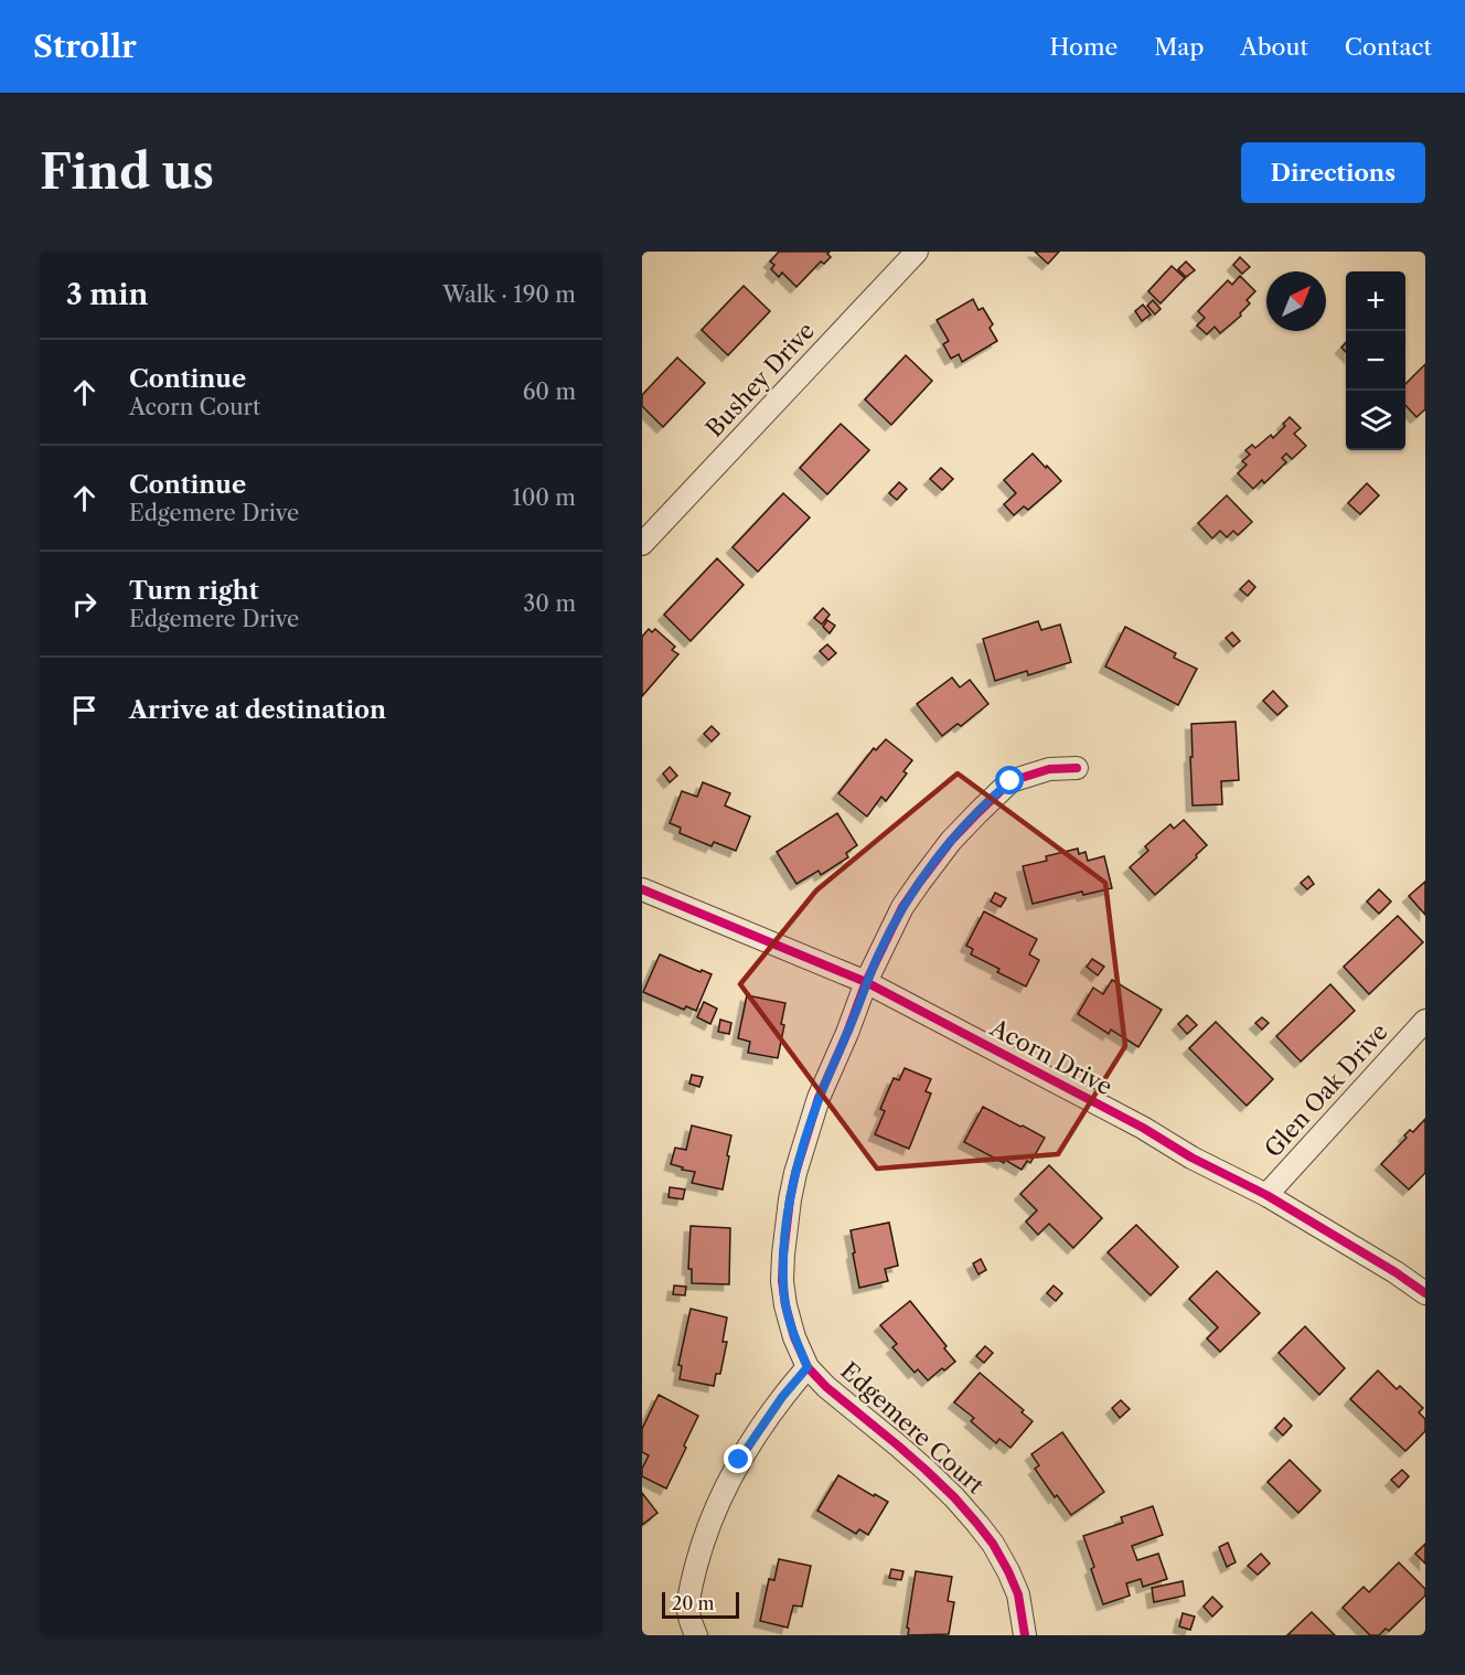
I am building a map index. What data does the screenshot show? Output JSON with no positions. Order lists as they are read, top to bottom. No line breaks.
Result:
{"streets":{"street":["Bushey Drive","Acorn Drive","Glen Oak Drive","Edgemere Court"]},"crossings":[["Acorn Drive","Glen Oak Drive"]],"scale_bar":"20 m","north":"top right","page":{"header":"Strollr","nav":["Home","Map","About","Contact"],"buttons":"Directions","title":"Find us","heading":["3 min","Walk · 190 m"],"map_buttons":["+","−"],"list":[["Continue","Acorn Court","60 m"],["Continue","Edgemere Drive","100 m"],["Turn right","Edgemere Drive","30 m"],"Arrive at destination"],"scale":"20 m"}}
